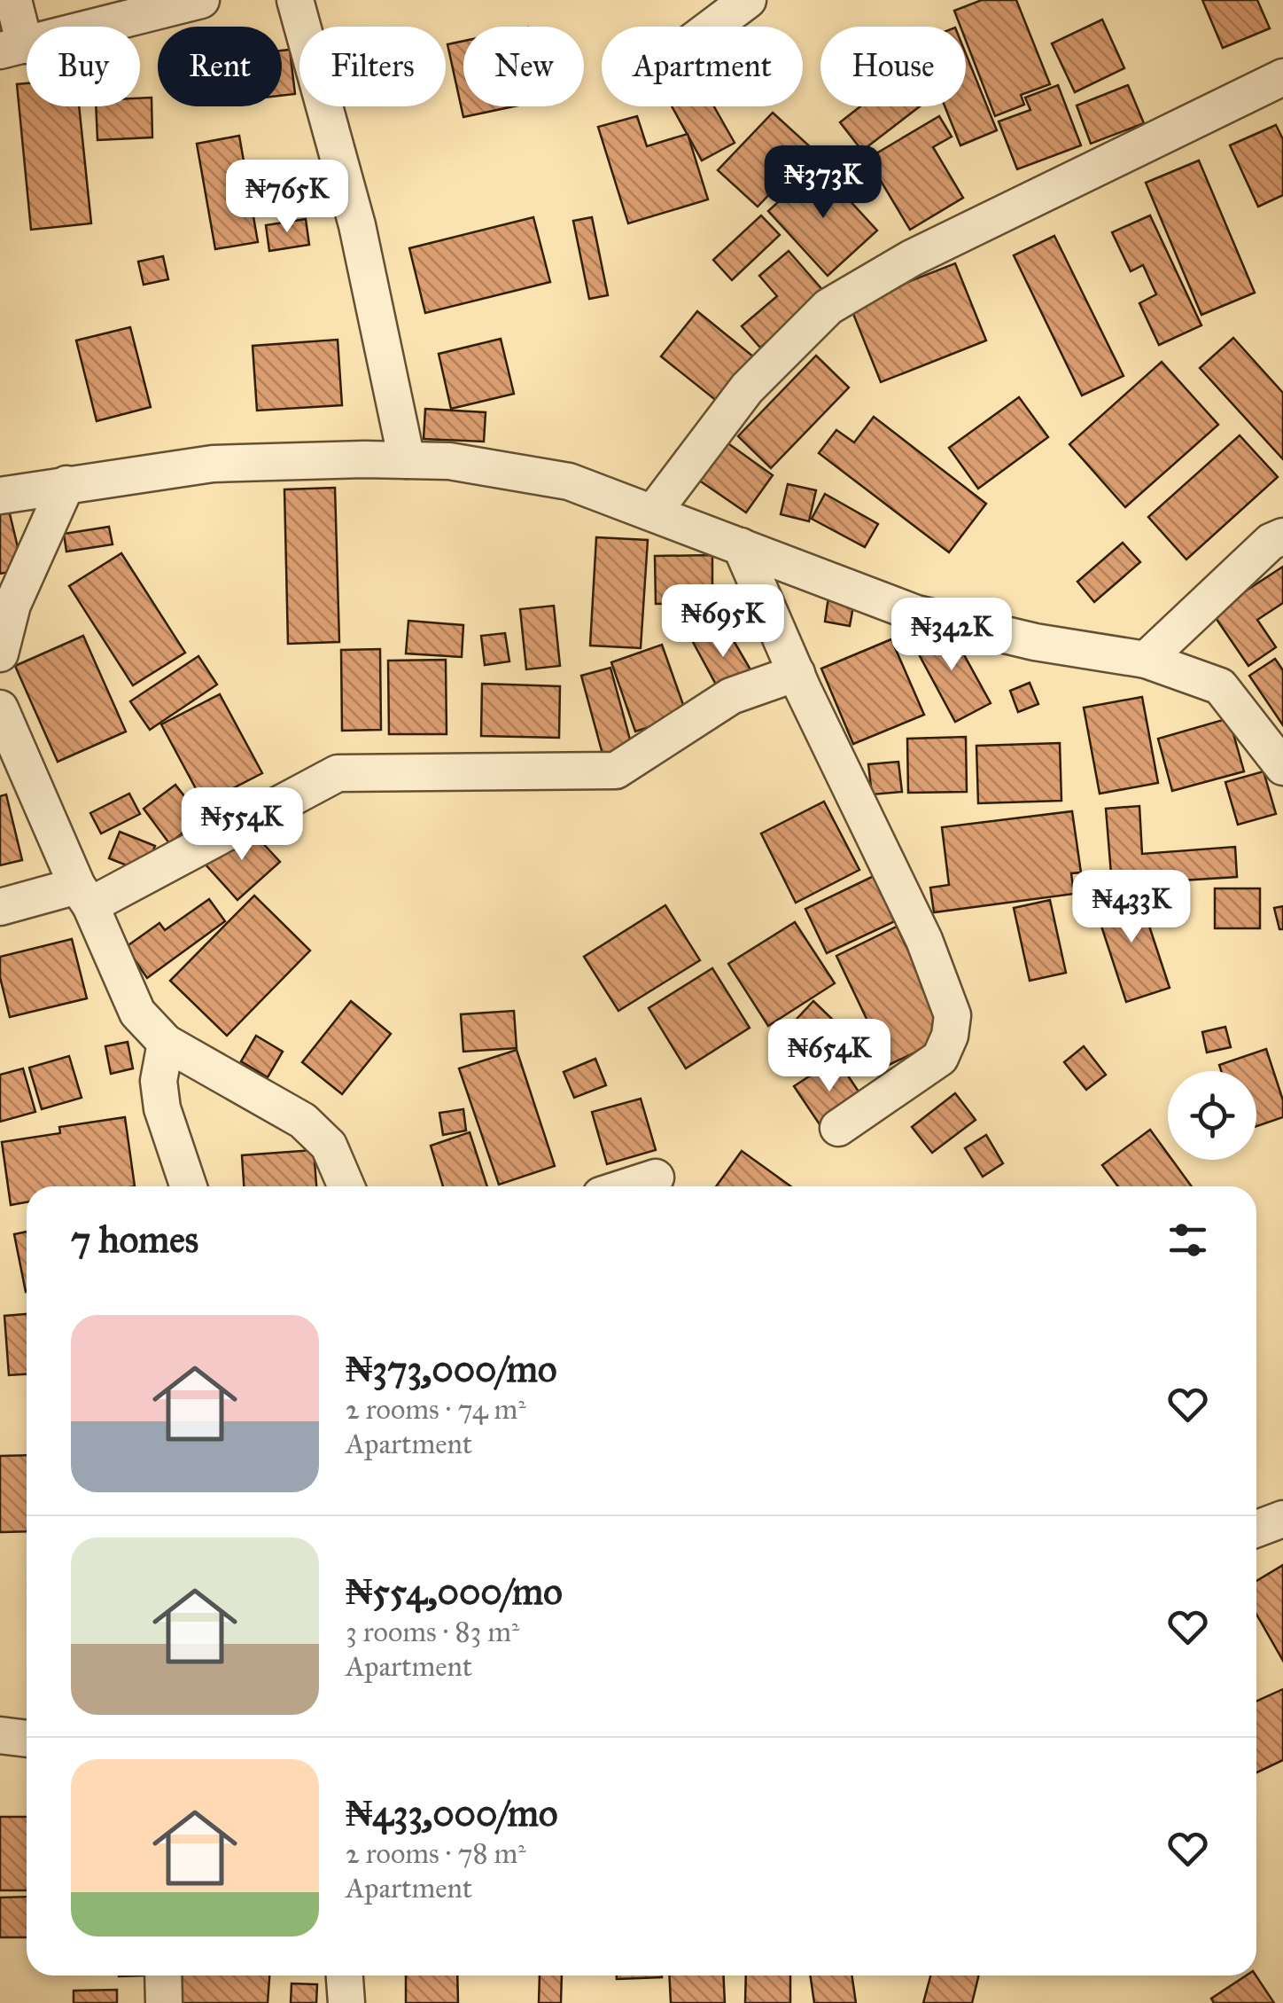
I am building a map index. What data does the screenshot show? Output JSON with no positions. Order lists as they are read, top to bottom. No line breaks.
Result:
{"page":{"chip":["Buy","Rent","Filters","New","Apartment","House"],"price":["₦373K","₦765K","₦695K","₦342K","₦554K","₦433K","₦654K"],"heading":"7 homes","list":[{"name":"₦373,000/mo","note":"2 rooms · 74 m² · Apartment"},{"name":"₦554,000/mo","note":"3 rooms · 83 m² · Apartment"},{"name":"₦433,000/mo","note":"2 rooms · 78 m² · Apartment"}]}}
